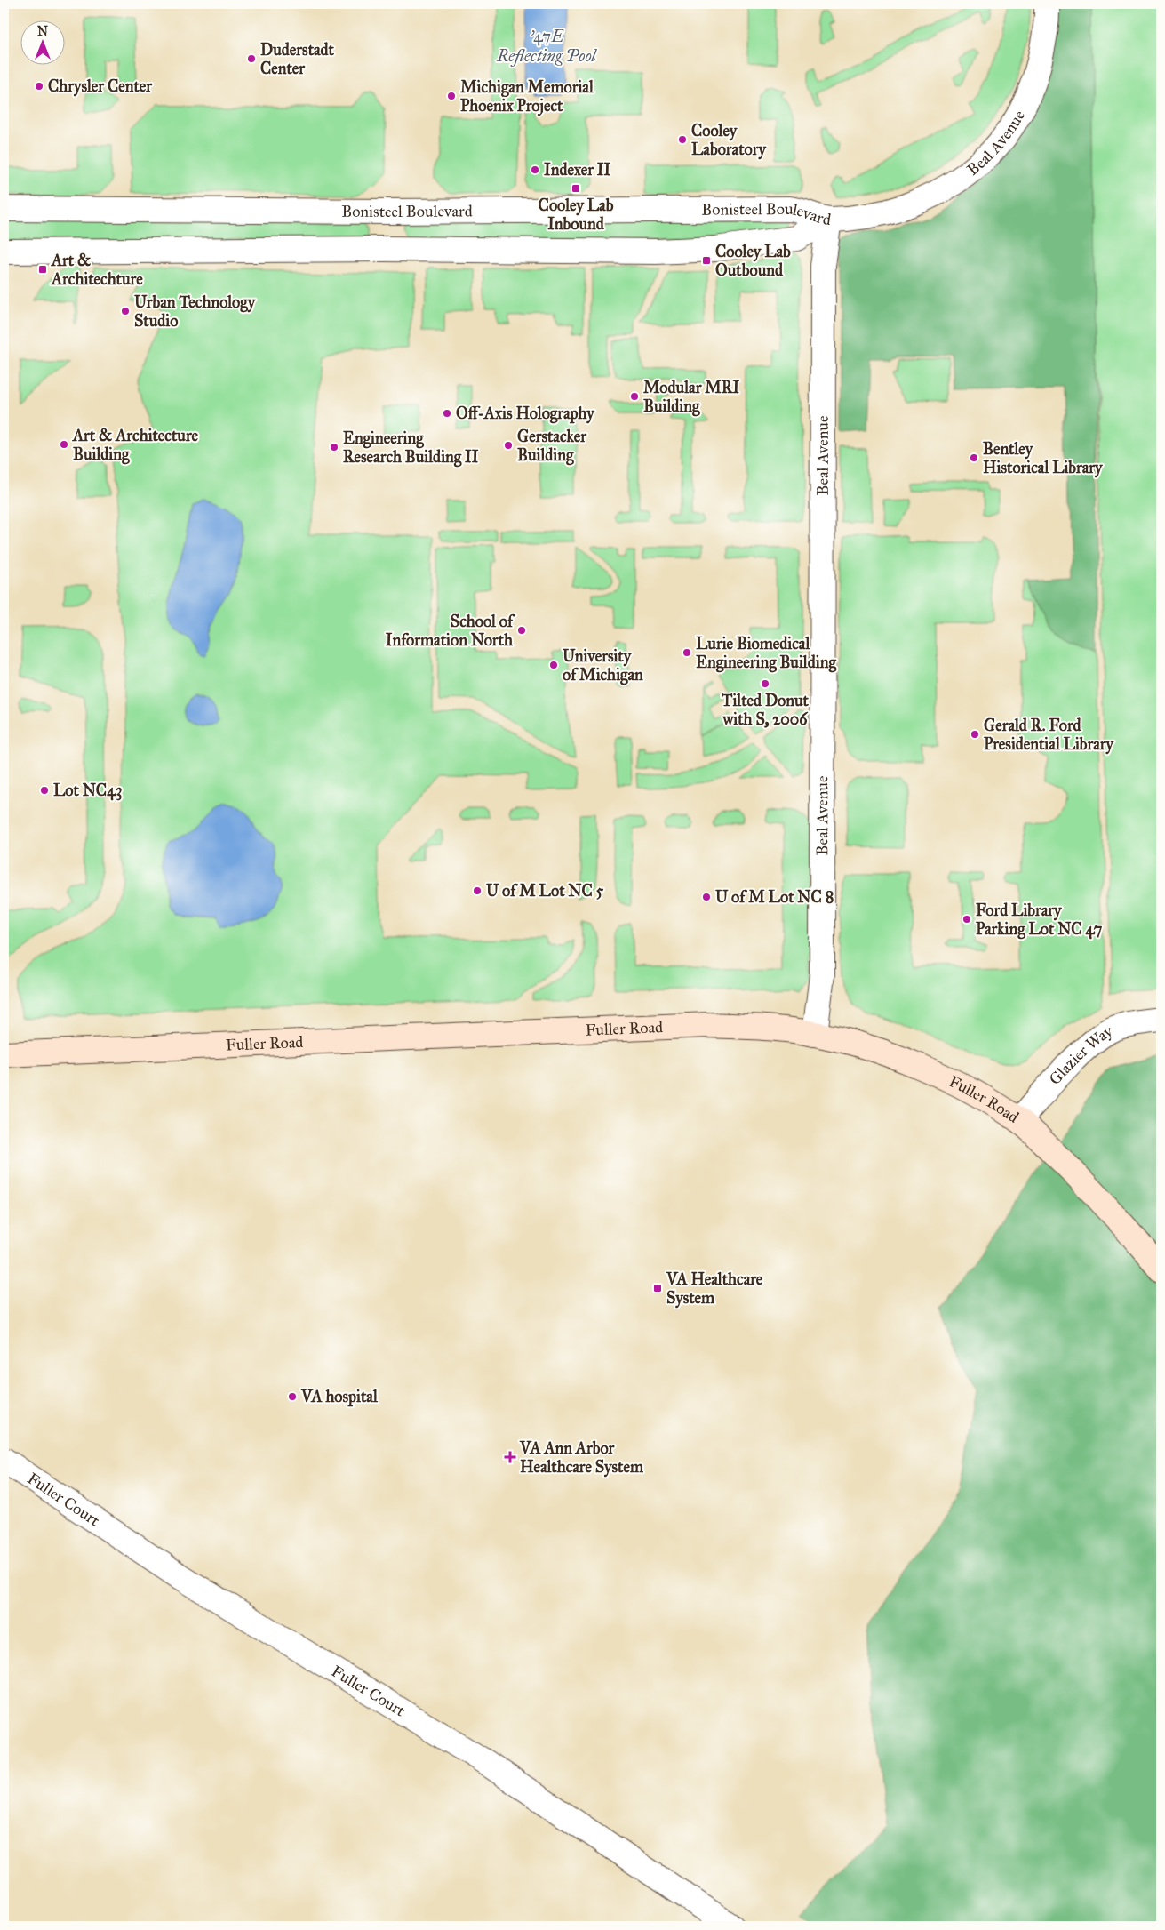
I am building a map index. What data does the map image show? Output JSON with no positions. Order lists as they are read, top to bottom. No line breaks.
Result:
{"streets":{"main road":["Fuller Road"],"street":["Beal Avenue","Bonisteel Boulevard","Glazier Way","Fuller Court"]},"crossings":[["Beal Avenue","Bonisteel Boulevard"],["Beal Avenue","Fuller Road"],["Fuller Road","Glazier Way"]],"water":["'47E Reflecting Pool"],"places":{"other":["Duderstadt Center","Chrysler Center","Michigan Memorial Phoenix Project","Cooley Laboratory","Indexer II","Urban Technology Studio","Modular MRI Building","Off-Axis Holography","Art & Architecture Building","Gerstacker Building","Engineering Research Building II","Bentley Historical Library","School of Information North","Lurie Biomedical Engineering Building","University of Michigan","Tilted Donut with S, 2006","Gerald R. Ford Presidential Library","Lot NC43","U of M Lot NC 5","U of M Lot NC 8","Ford Library Parking Lot NC 47","VA hospital"],"transit":["Cooley Lab Inbound","Cooley Lab Outbound","Art & Architechture","VA Healthcare System"],"health":["VA Ann Arbor Healthcare System"]},"north":"top"}
